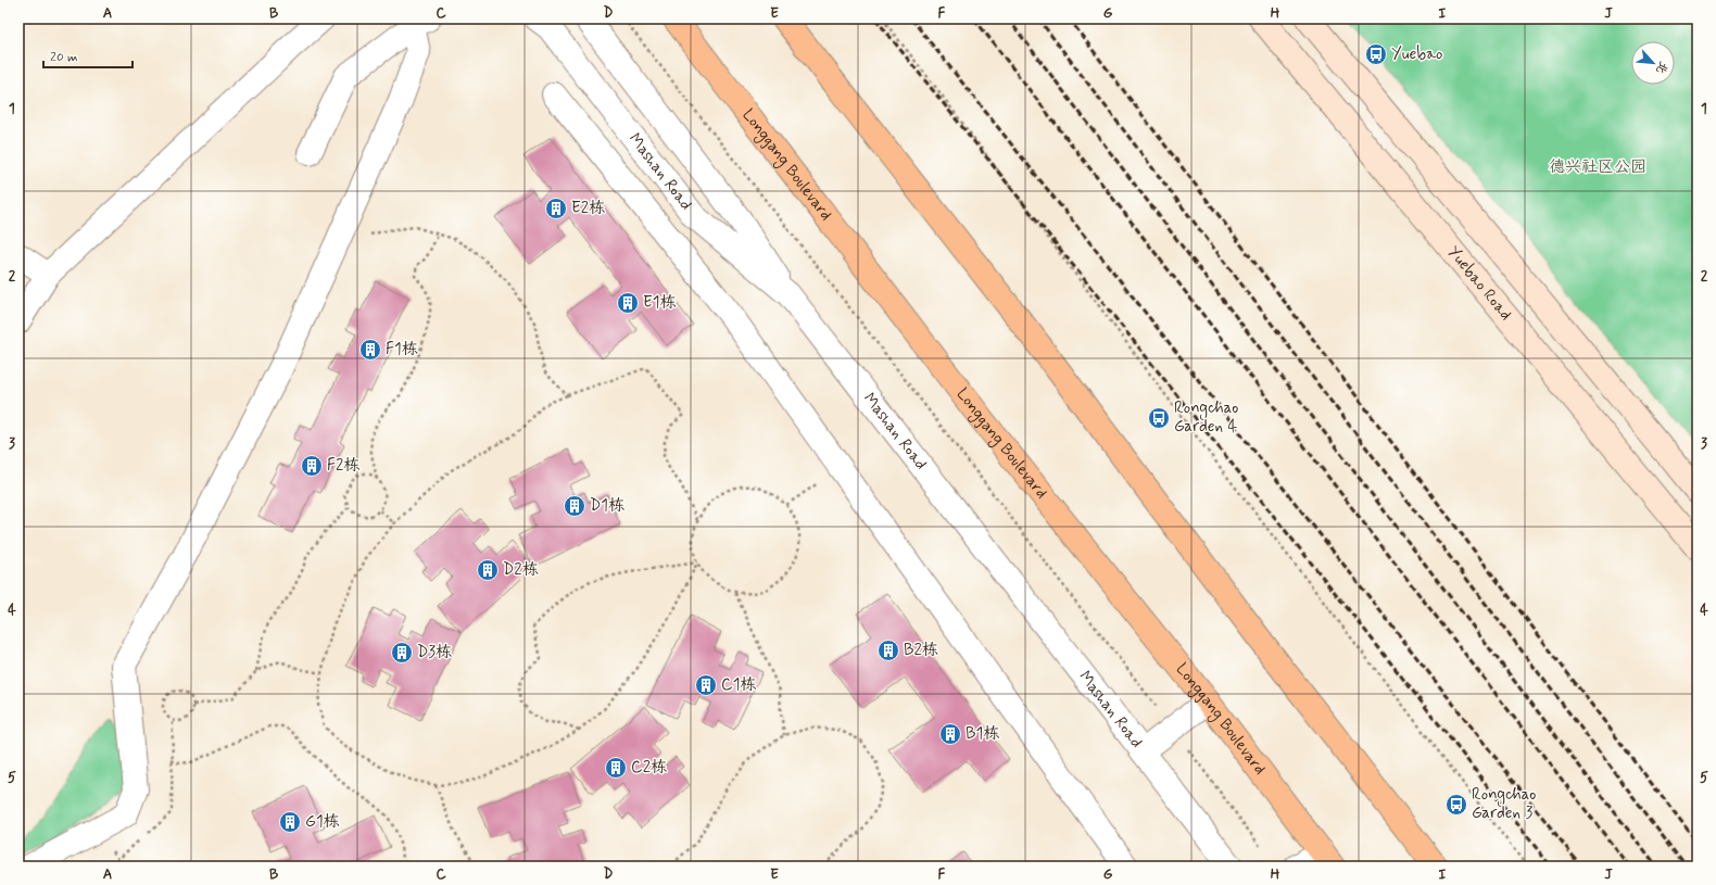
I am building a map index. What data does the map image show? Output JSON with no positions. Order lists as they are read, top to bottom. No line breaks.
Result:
{"streets":{"highway":["Longgang Boulevard"],"main road":["Yuebao Road"],"street":["Mashan Road"]},"parks":["德兴社区公园"],"places":{"bus stop":["Yuebao","Rongchao Garden 4","Rongchao Garden 3"],"building":["E2栋","E1栋","F1栋","F2栋","D1栋","D2栋","B2栋","D3栋","C1栋","B1栋","C2栋","G1栋"]},"scale_bar":"20 m","north":"bottom right","grid":{"columns":["A","B","C","D","E","F","G","H","I","J"],"rows":["1","2","3","4","5"]}}
